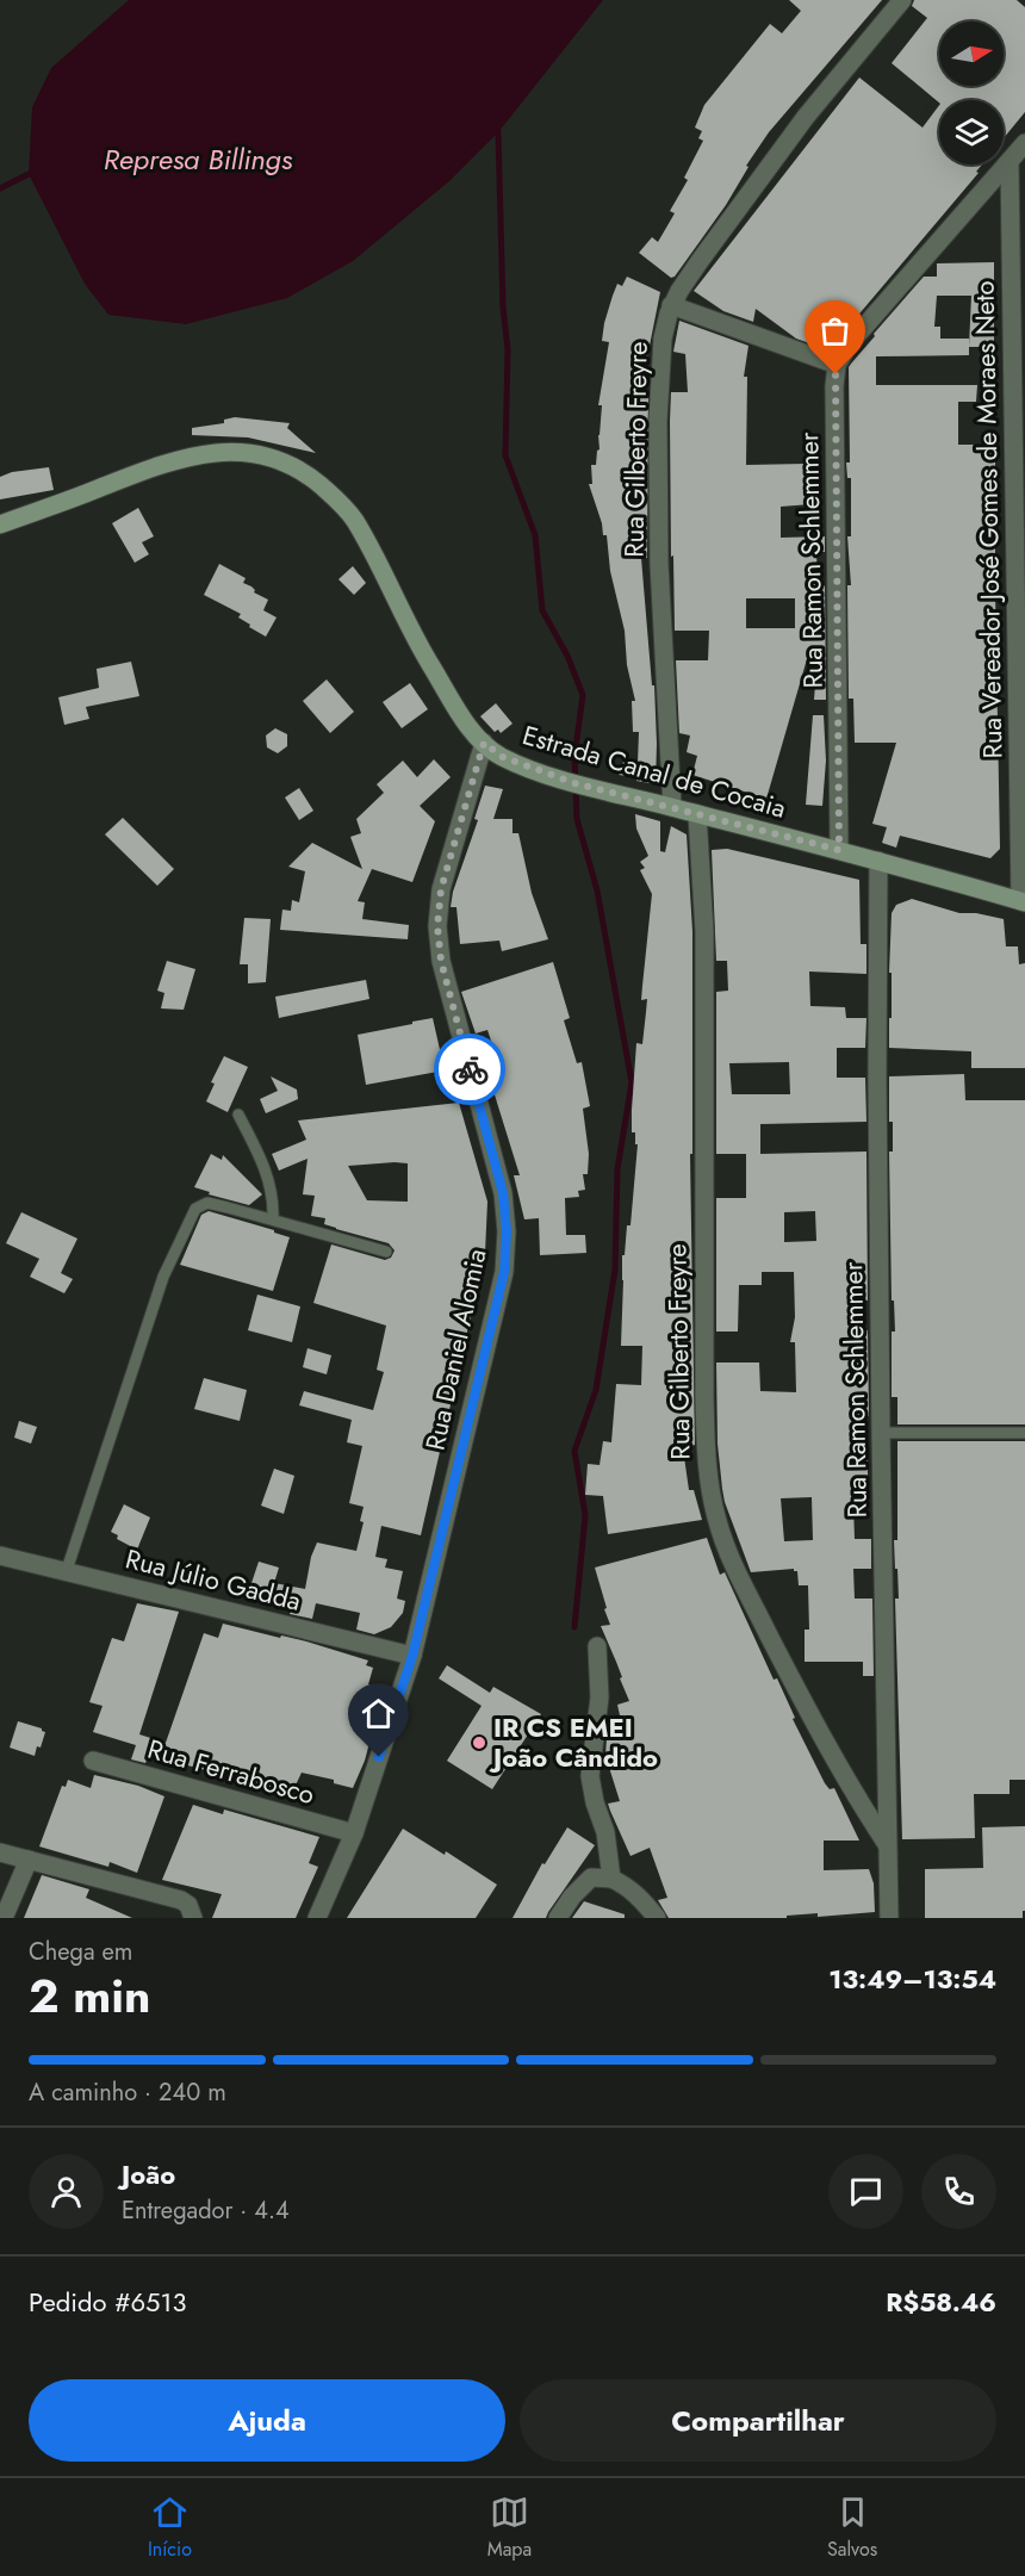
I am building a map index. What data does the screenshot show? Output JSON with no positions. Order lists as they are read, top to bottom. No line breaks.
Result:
{"streets":{"main road":["Estrada Canal de Cocaia"],"street":["Rua Gilberto Freyre","Rua Vereador José Gomes de Moraes Neto","Rua Ramon Schlemmer","Rua Daniel Alomia","Rua Júlio Gadda","Rua Ferrabosco"]},"crossings":[["Rua Gilberto Freyre","Rua Ramon Schlemmer"],["Rua Gilberto Freyre","Estrada Canal de Cocaia"],["Rua Vereador José Gomes de Moraes Neto","Estrada Canal de Cocaia"],["Rua Ramon Schlemmer","Estrada Canal de Cocaia"],["Estrada Canal de Cocaia","Rua Daniel Alomia"],["Rua Daniel Alomia","Rua Júlio Gadda"],["Rua Daniel Alomia","Rua Ferrabosco"]],"water":["Represa Billings"],"places":["IR CS EMEI João Cândido"],"north":"right","page":{"heading":["2 min","Chega em","13:49–13:54"],"panel":["João","Entregador · 4.4","Pedido #6513","R$58.46"],"bar":"A caminho · 240 m","buttons":["Ajuda","Compartilhar"],"tabs":["Início","Mapa","Salvos"]}}
